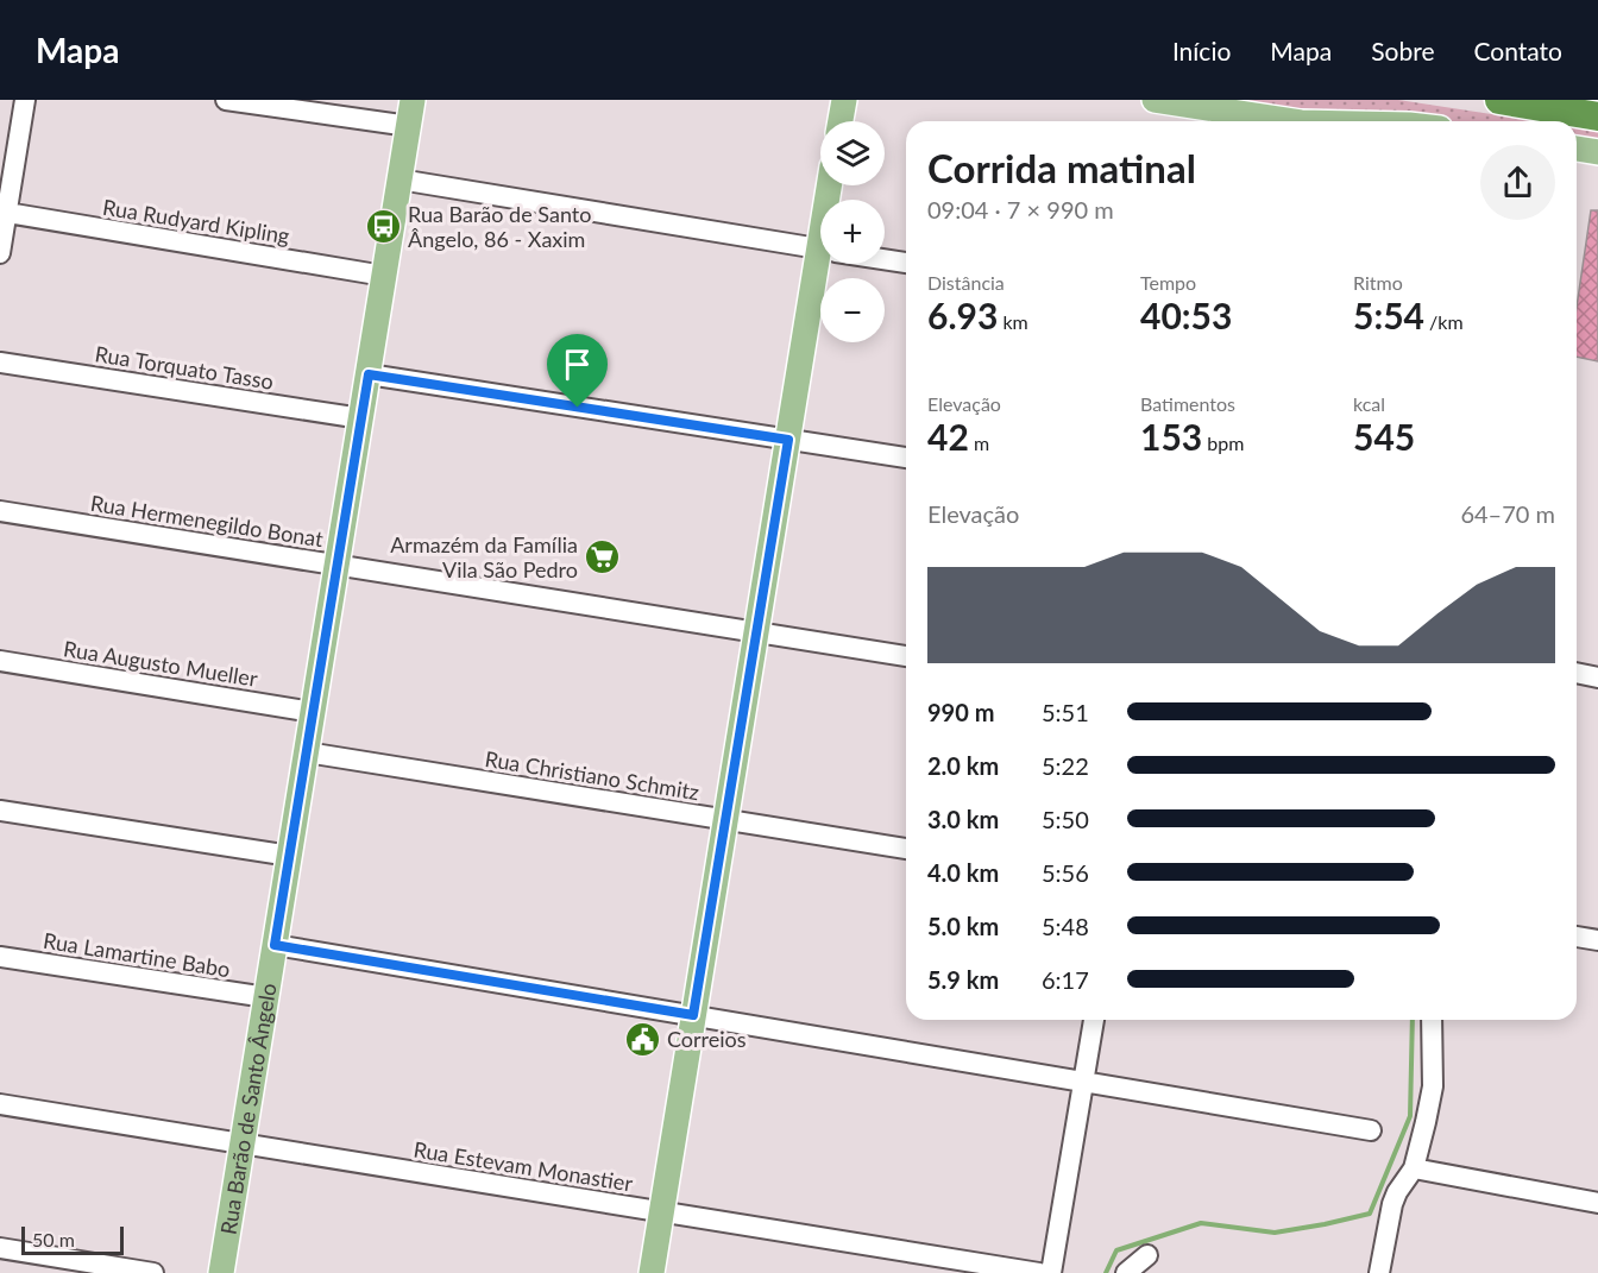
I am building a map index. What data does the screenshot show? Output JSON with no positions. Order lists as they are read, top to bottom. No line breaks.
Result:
{"streets":{"main road":["Rua Barão de Santo Ângelo"],"street":["Rua Rudyard Kipling","Rua Torquato Tasso","Rua Hermenegildo Bonat","Rua Augusto Mueller","Rua Christiano Schmitz","Rua Lamartine Babo","Rua Estevam Monastier"]},"crossings":[["Rua Rudyard Kipling","Rua Barão de Santo Ângelo"],["Rua Torquato Tasso","Rua Barão de Santo Ângelo"],["Rua Hermenegildo Bonat","Rua Barão de Santo Ângelo"],["Rua Augusto Mueller","Rua Barão de Santo Ângelo"],["Rua Christiano Schmitz","Rua Barão de Santo Ângelo"],["Rua Lamartine Babo","Rua Barão de Santo Ângelo"],["Rua Barão de Santo Ângelo","Rua Estevam Monastier"]],"places":{"bus stop":["Rua Barão de Santo Ângelo, 86 - Xaxim"],"supermarket":["Armazém da Família Vila São Pedro"],"public building":["Correios"]},"scale_bar":"50 m","page":{"header":"Mapa","nav":["Início","Mapa","Sobre","Contato"],"map_buttons":["+","−"],"heading":["Corrida matinal","09:04 · 7 × 990 m"],"stats":[["Distância","6.93 km"],["Tempo","40:53"],["Ritmo","5:54 /km"],["Elevação","42 m"],["Batimentos","153 bpm"],["kcal","545"]],"chart":["Elevação","64–70 m"],"list":[{"name":"990 m","note":"5:51"},{"name":"2.0 km","note":"5:22"},{"name":"3.0 km","note":"5:50"},{"name":"4.0 km","note":"5:56"},{"name":"5.0 km","note":"5:48"},{"name":"5.9 km","note":"6:17"}],"scale":"50 m"}}
